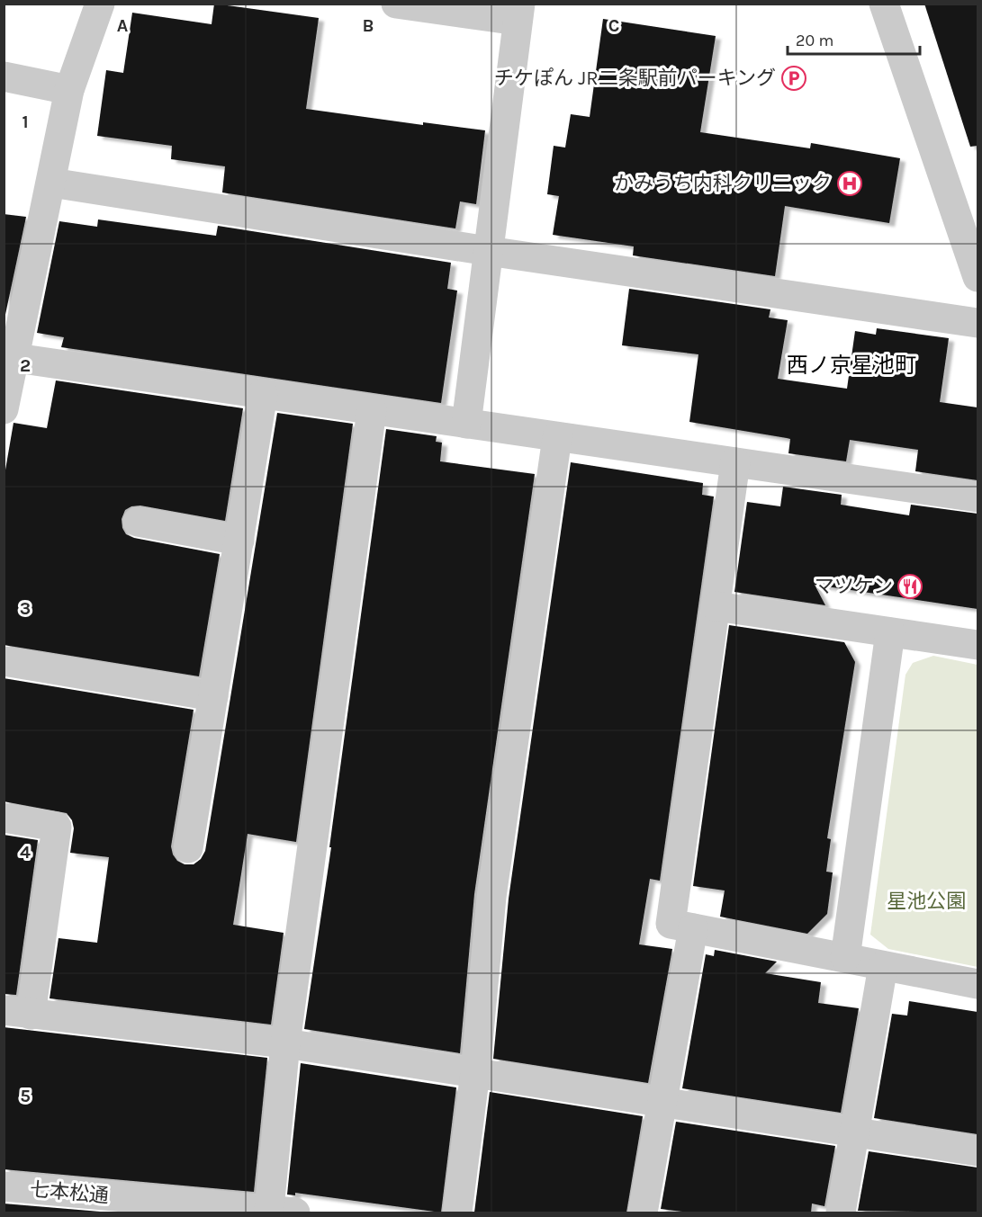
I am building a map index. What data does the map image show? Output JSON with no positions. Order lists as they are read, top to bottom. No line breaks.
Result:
{"streets":{"street":["七本松通"]},"districts":["西ノ京星池町"],"parks":["星池公園"],"places":{"parking":["チケぽん JR二条駅前パーキング"],"hospital":["かみうち内科クリニック"],"restaurant":["マツケン"]},"scale_bar":"20 m","grid":{"columns":["A","B","C"],"rows":["1","2","3","4","5"]}}
